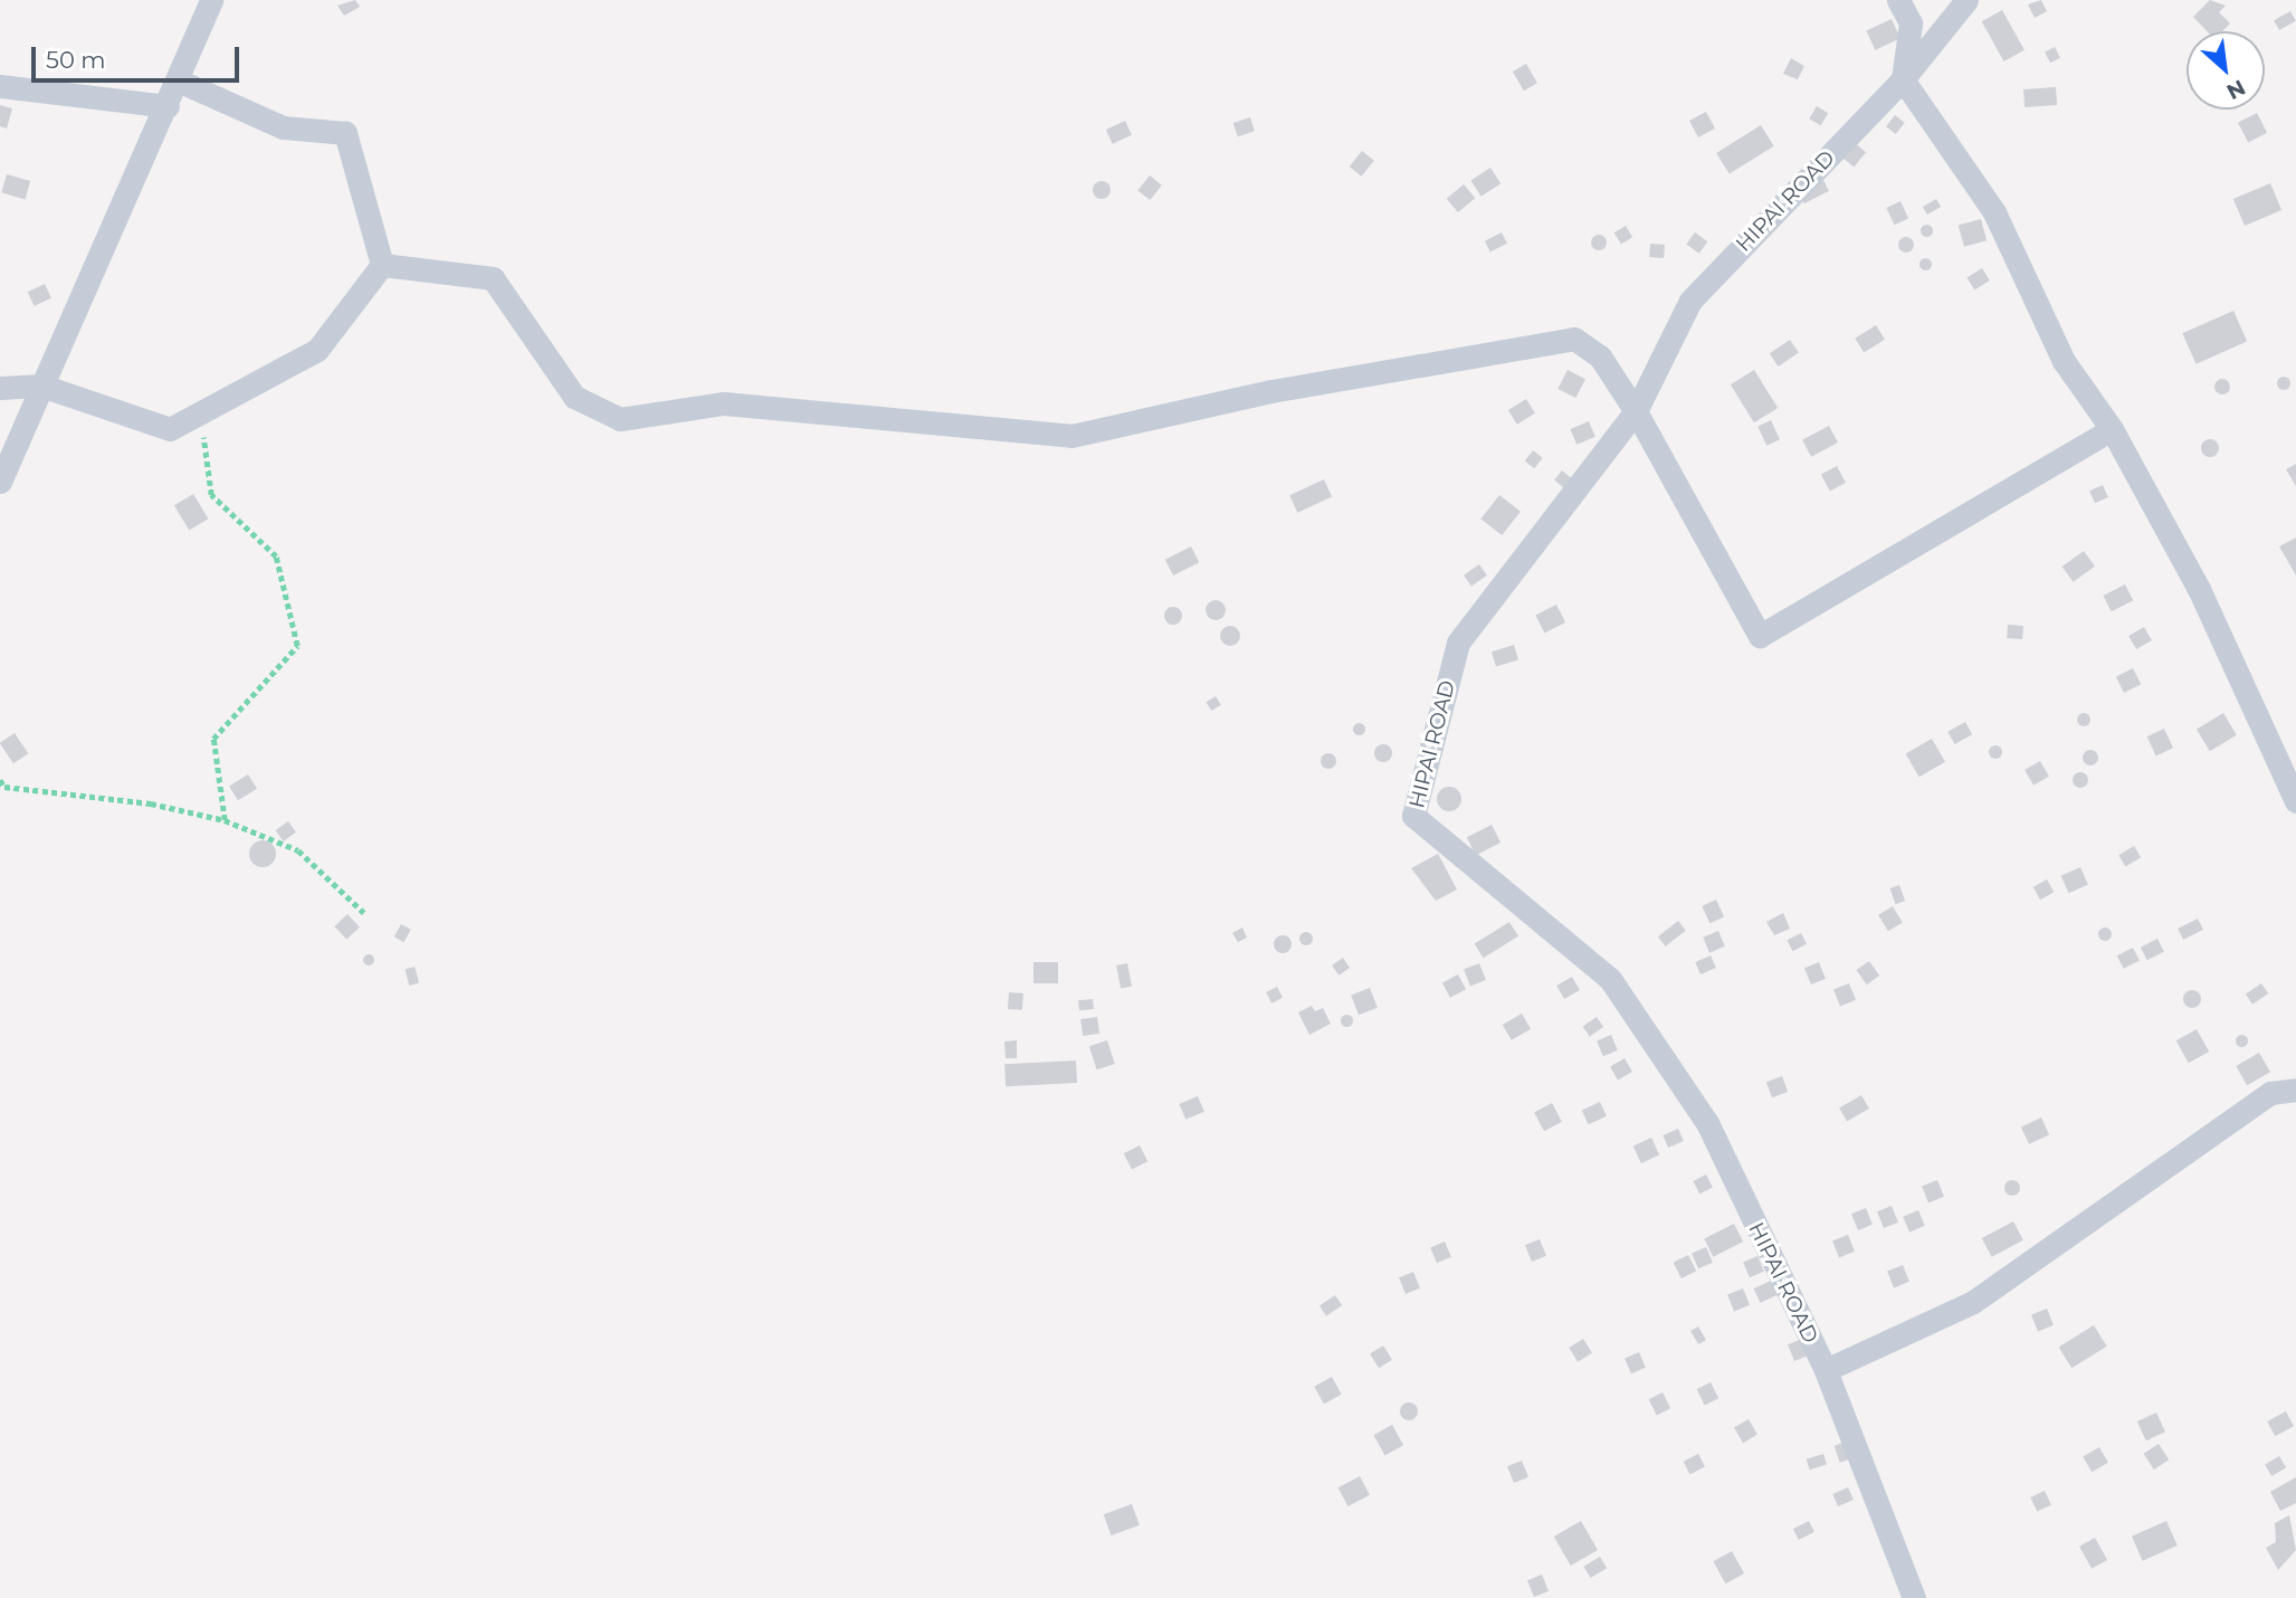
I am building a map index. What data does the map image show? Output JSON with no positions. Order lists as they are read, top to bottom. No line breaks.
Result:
{"streets":{"street":["HIPAI ROAD"]},"scale_bar":"50 m","north":"bottom right"}
